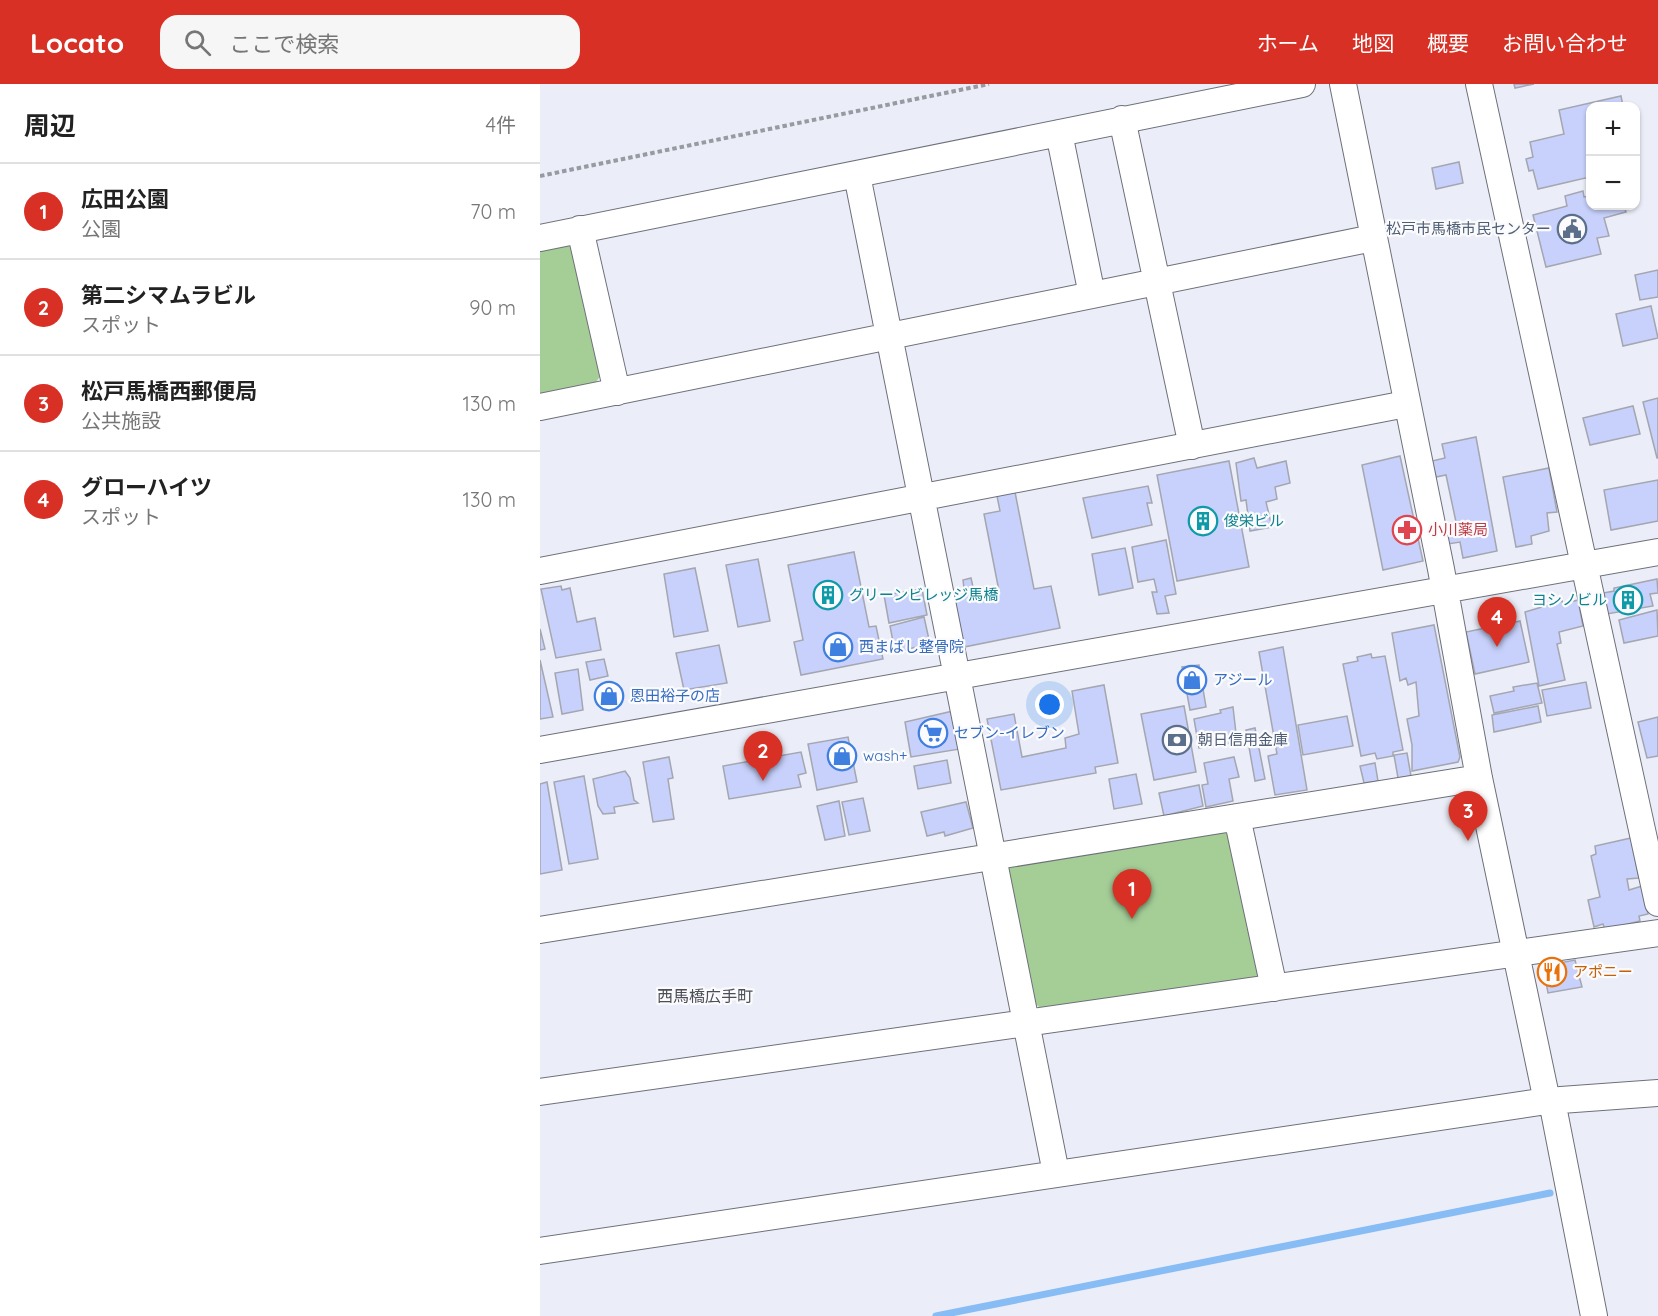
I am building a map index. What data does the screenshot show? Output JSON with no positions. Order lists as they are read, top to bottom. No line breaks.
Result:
{"districts":["西馬橋広手町"],"places":{"public building":["松戸市馬橋市民センター"],"building":["俊栄ビル","グリーンビレッジ馬橋","ヨシノビル"],"pharmacy":["小川薬局"],"shop":["西まばし整骨院","アジール","恩田裕子の店","wash+"],"supermarket":["セブン-イレブン"],"bank":["朝日信用金庫"],"restaurant":["アポニー"]},"page":{"header":"Locato","search":"ここで検索","nav":["ホーム","地図","概要","お問い合わせ"],"heading":["周辺","4件"],"map_buttons":["+","−"],"list":[{"mark":"1","name":"広田公園","note":"公園","value":"70 m"},{"mark":"2","name":"第二シマムラビル","note":"スポット","value":"90 m"},{"mark":"3","name":"松戸馬橋西郵便局","note":"公共施設","value":"130 m"},{"mark":"4","name":"グローハイツ","note":"スポット","value":"130 m"}],"pins":["4","2","3","1"]}}
